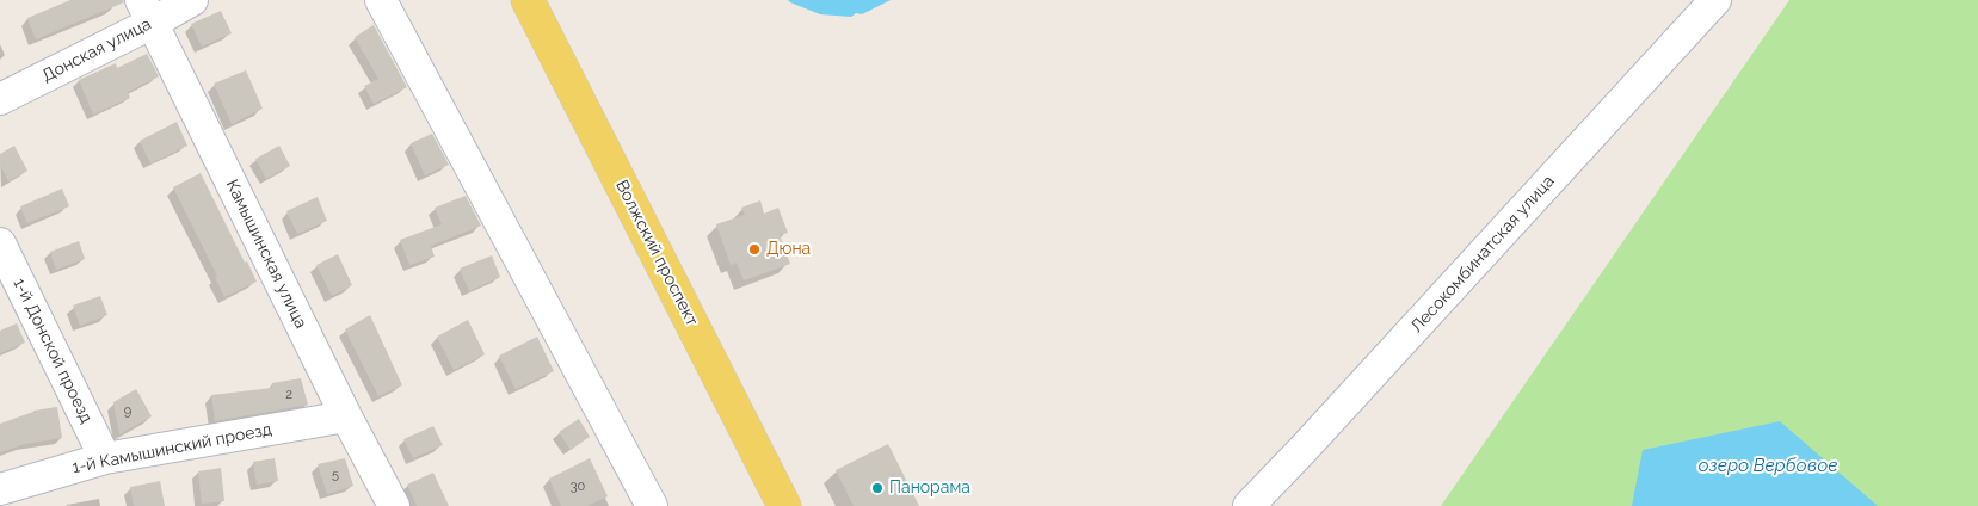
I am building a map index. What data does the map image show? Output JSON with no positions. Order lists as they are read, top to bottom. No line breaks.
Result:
{"streets":{"main road":["Волжский проспект"],"street":["Донская улица","Камышинская улица","Лесокомбинатская улица","1-й Донской проезд","1-й Камышинский проезд"]},"crossings":[["Донская улица","Камышинская улица"],["Камышинская улица","1-й Камышинский проезд"],["1-й Донской проезд","1-й Камышинский проезд"]],"water":["озеро Вербовое"],"places":["Дюна","Панорама"],"house_numbers":["2","9","5","30"]}
